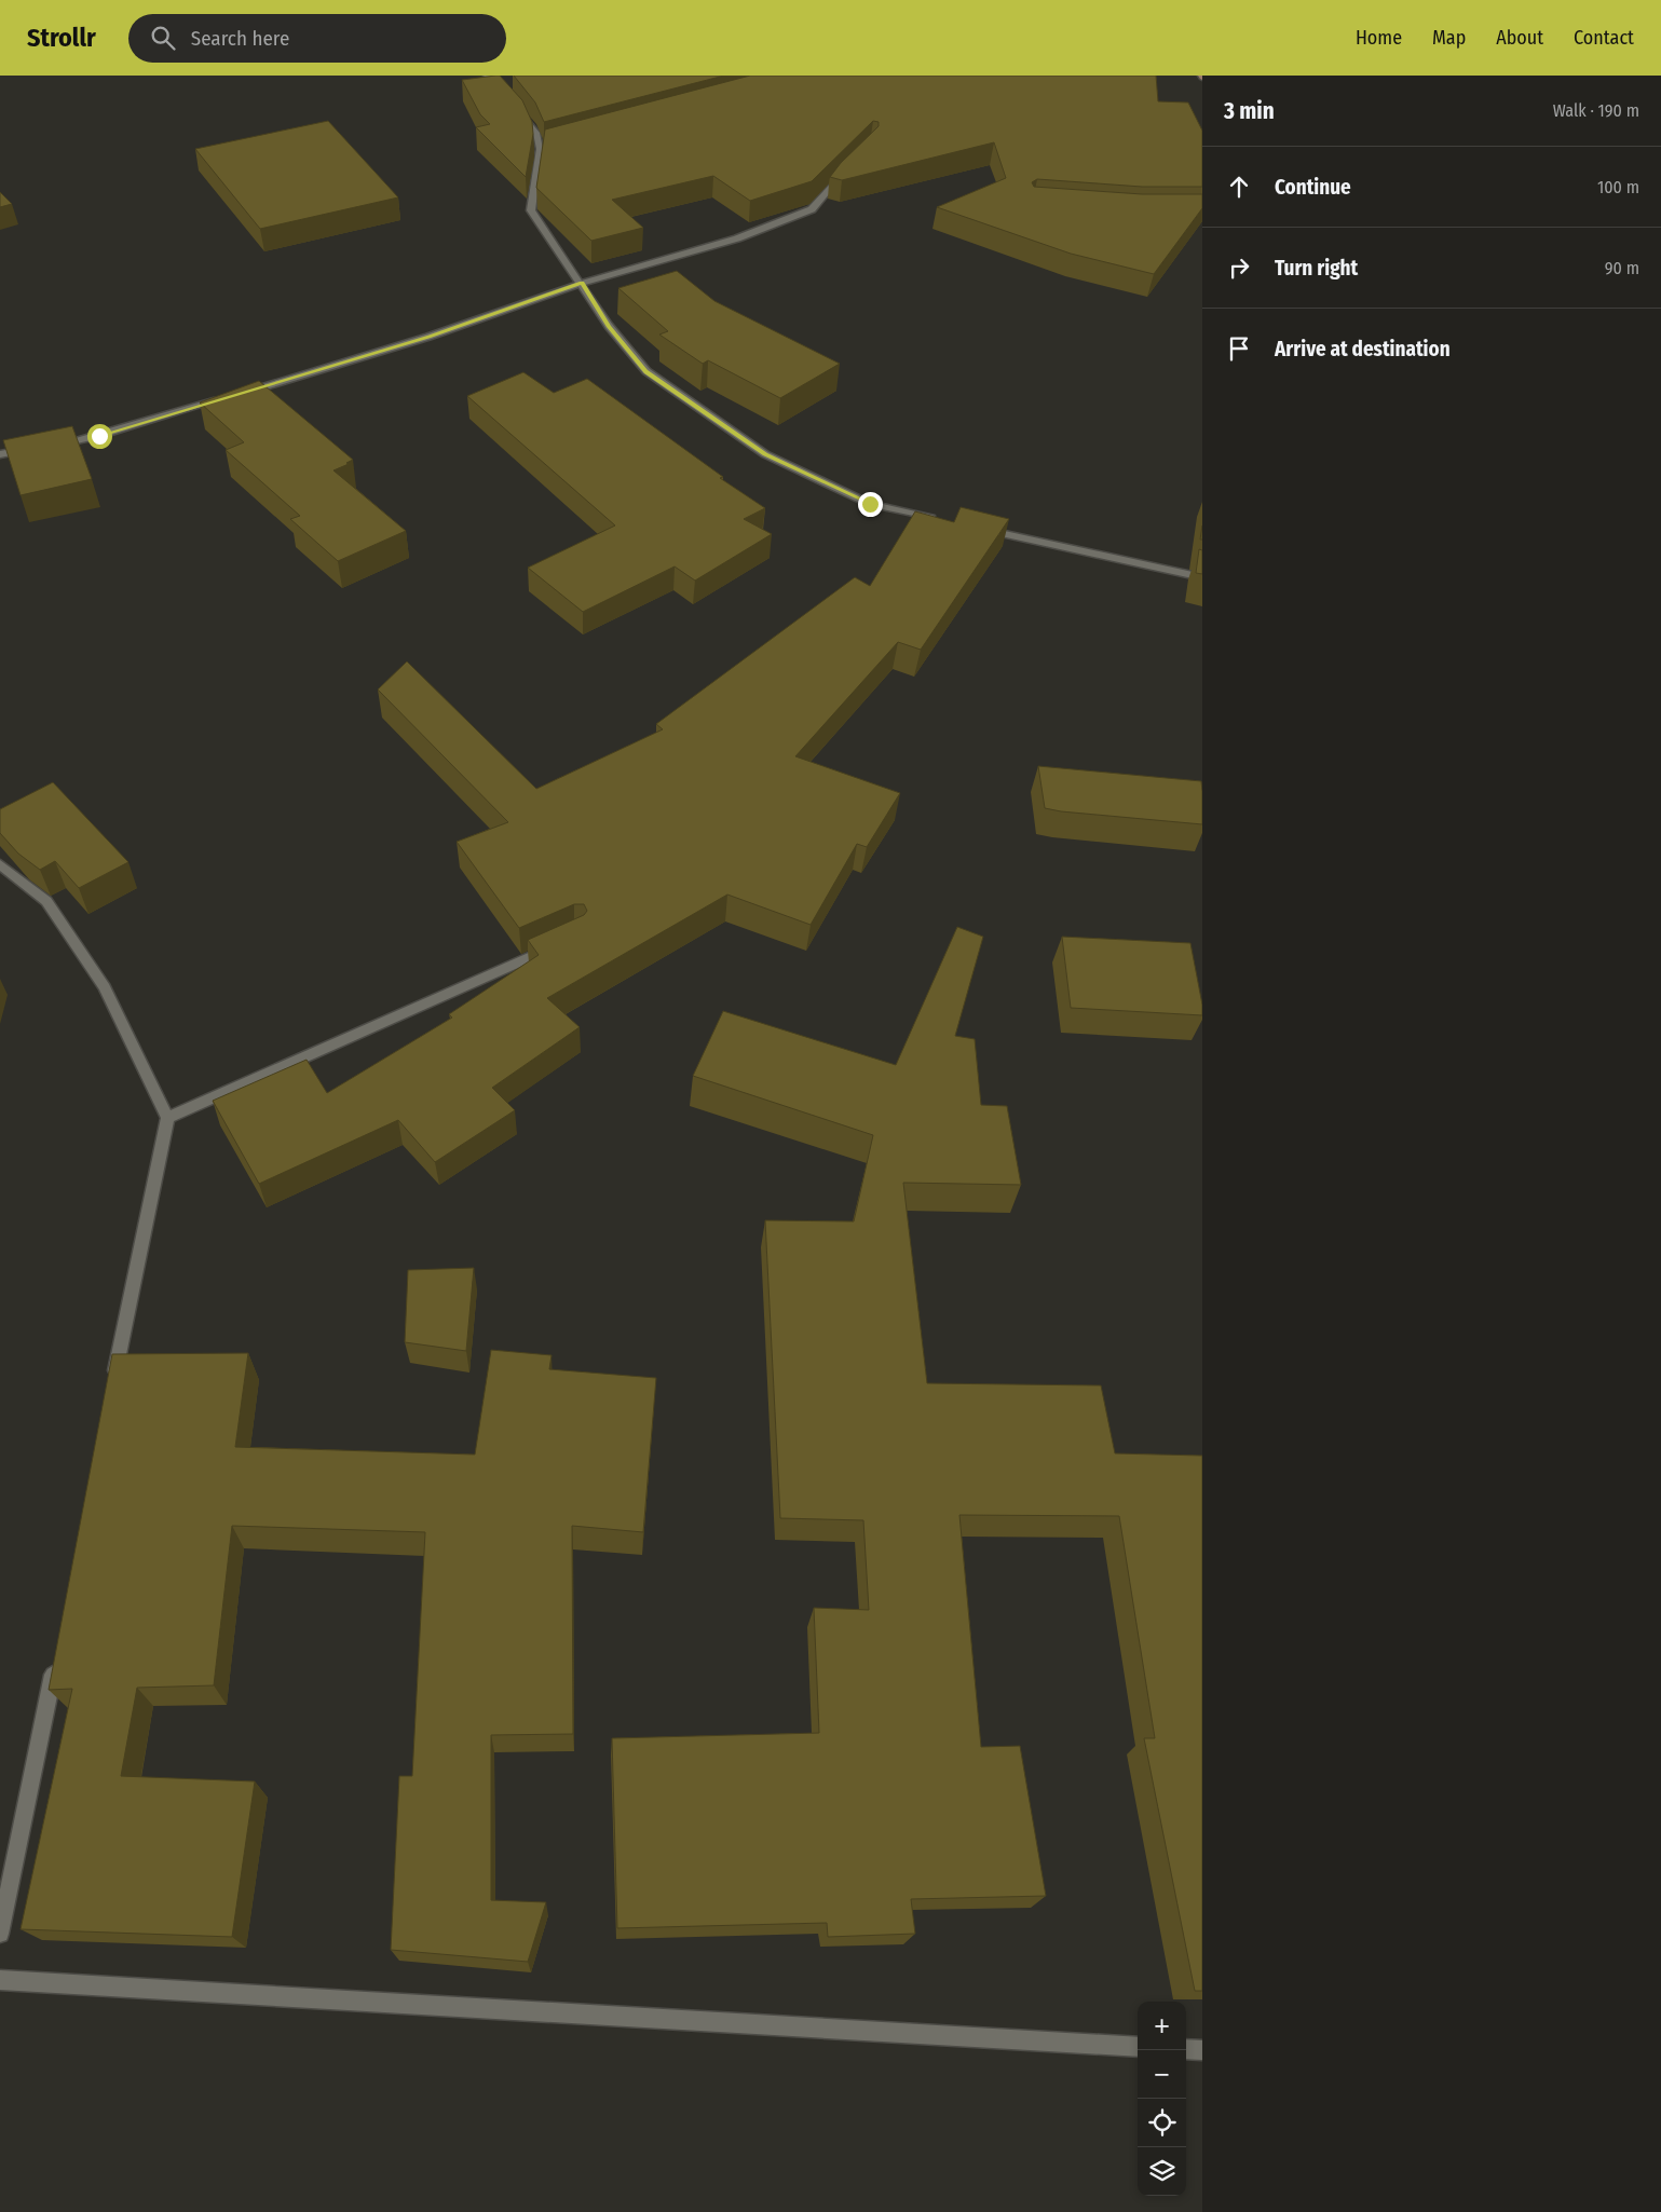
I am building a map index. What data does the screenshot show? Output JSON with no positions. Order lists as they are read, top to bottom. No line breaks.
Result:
{"page":{"header":"Strollr","search":"Search here","nav":["Home","Map","About","Contact"],"heading":["3 min","Walk · 190 m"],"list":[["Continue","100 m"],["Turn right","90 m"],"Arrive at destination"],"map_buttons":["+","−"]}}
